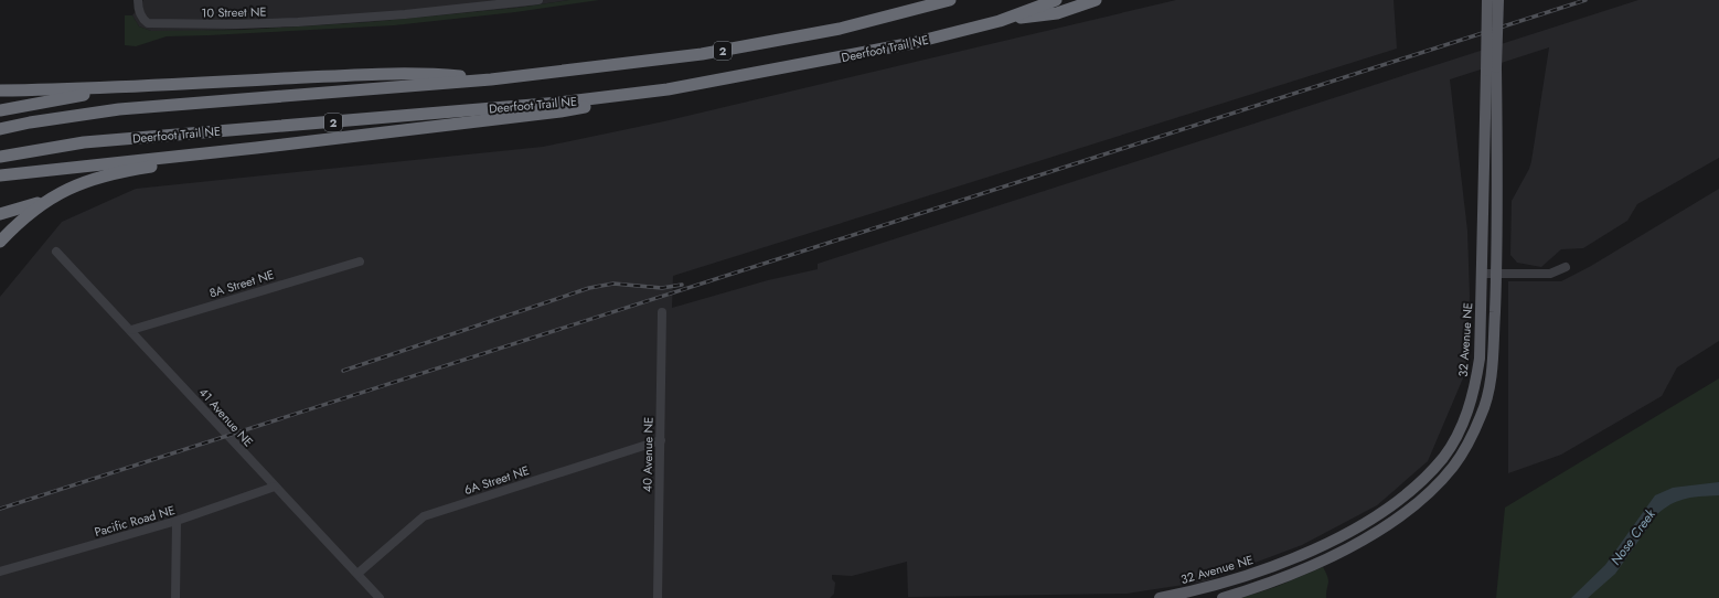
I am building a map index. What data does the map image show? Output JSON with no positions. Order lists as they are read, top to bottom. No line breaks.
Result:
{"streets":{"highway":["Deerfoot Trail NE","2"],"main road":["32 Avenue NE"],"street":["10 Street NE","8A Street NE","41 Avenue NE","40 Avenue NE","6A Street NE","Pacific Road NE"]},"crossings":[["8A Street NE","41 Avenue NE"],["41 Avenue NE","6A Street NE"],["41 Avenue NE","Pacific Road NE"],["40 Avenue NE","6A Street NE"]],"water":["Nose Creek"]}
